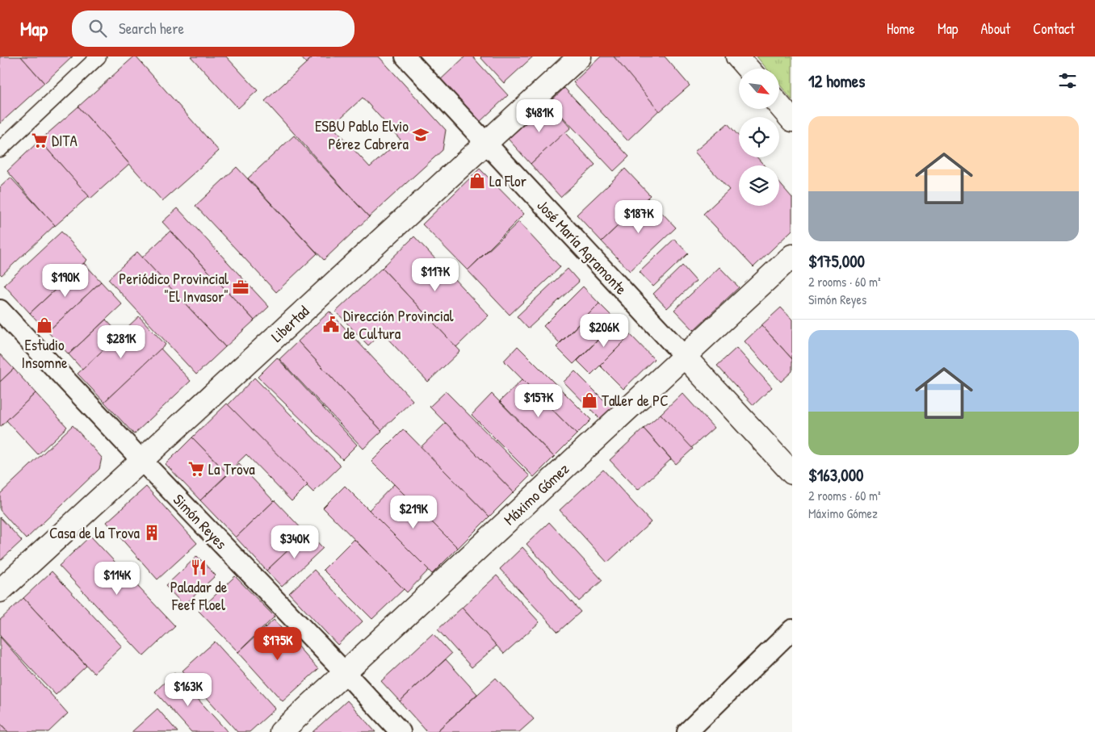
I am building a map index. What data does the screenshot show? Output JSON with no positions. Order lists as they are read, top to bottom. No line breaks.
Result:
{"streets":{"street":["José María Agramonte","Libertad","Máximo Gómez","Simón Reyes"]},"crossings":[["José María Agramonte","Libertad"],["José María Agramonte","Máximo Gómez"],["Libertad","Simón Reyes"],["Máximo Gómez","Simón Reyes"]],"places":{"school or university":["ESBU Pablo Elvio Pérez Cabrera"],"supermarket":["DITA","La Trova"],"shop":["La Flor","Estudio Insomne","Taller de PC"],"office":["Periódico Provincial \"El Invasor\""],"public building":["Dirección Provincial de Cultura"],"building":["Casa de la Trova"],"restaurant":["Paladar de Feef Floel"]},"north":"bottom right","page":{"header":"Map","search":"Search here","nav":["Home","Map","About","Contact"],"heading":"12 homes","price":["$481K","$187K","$117K","$190K","$206K","$281K","$157K","$219K","$340K","$114K","$175K","$163K"],"list":[{"name":"$175,000","note":"2 rooms · 60 m² · Simón Reyes"},{"name":"$163,000","note":"2 rooms · 60 m² · Máximo Gómez"}]}}
